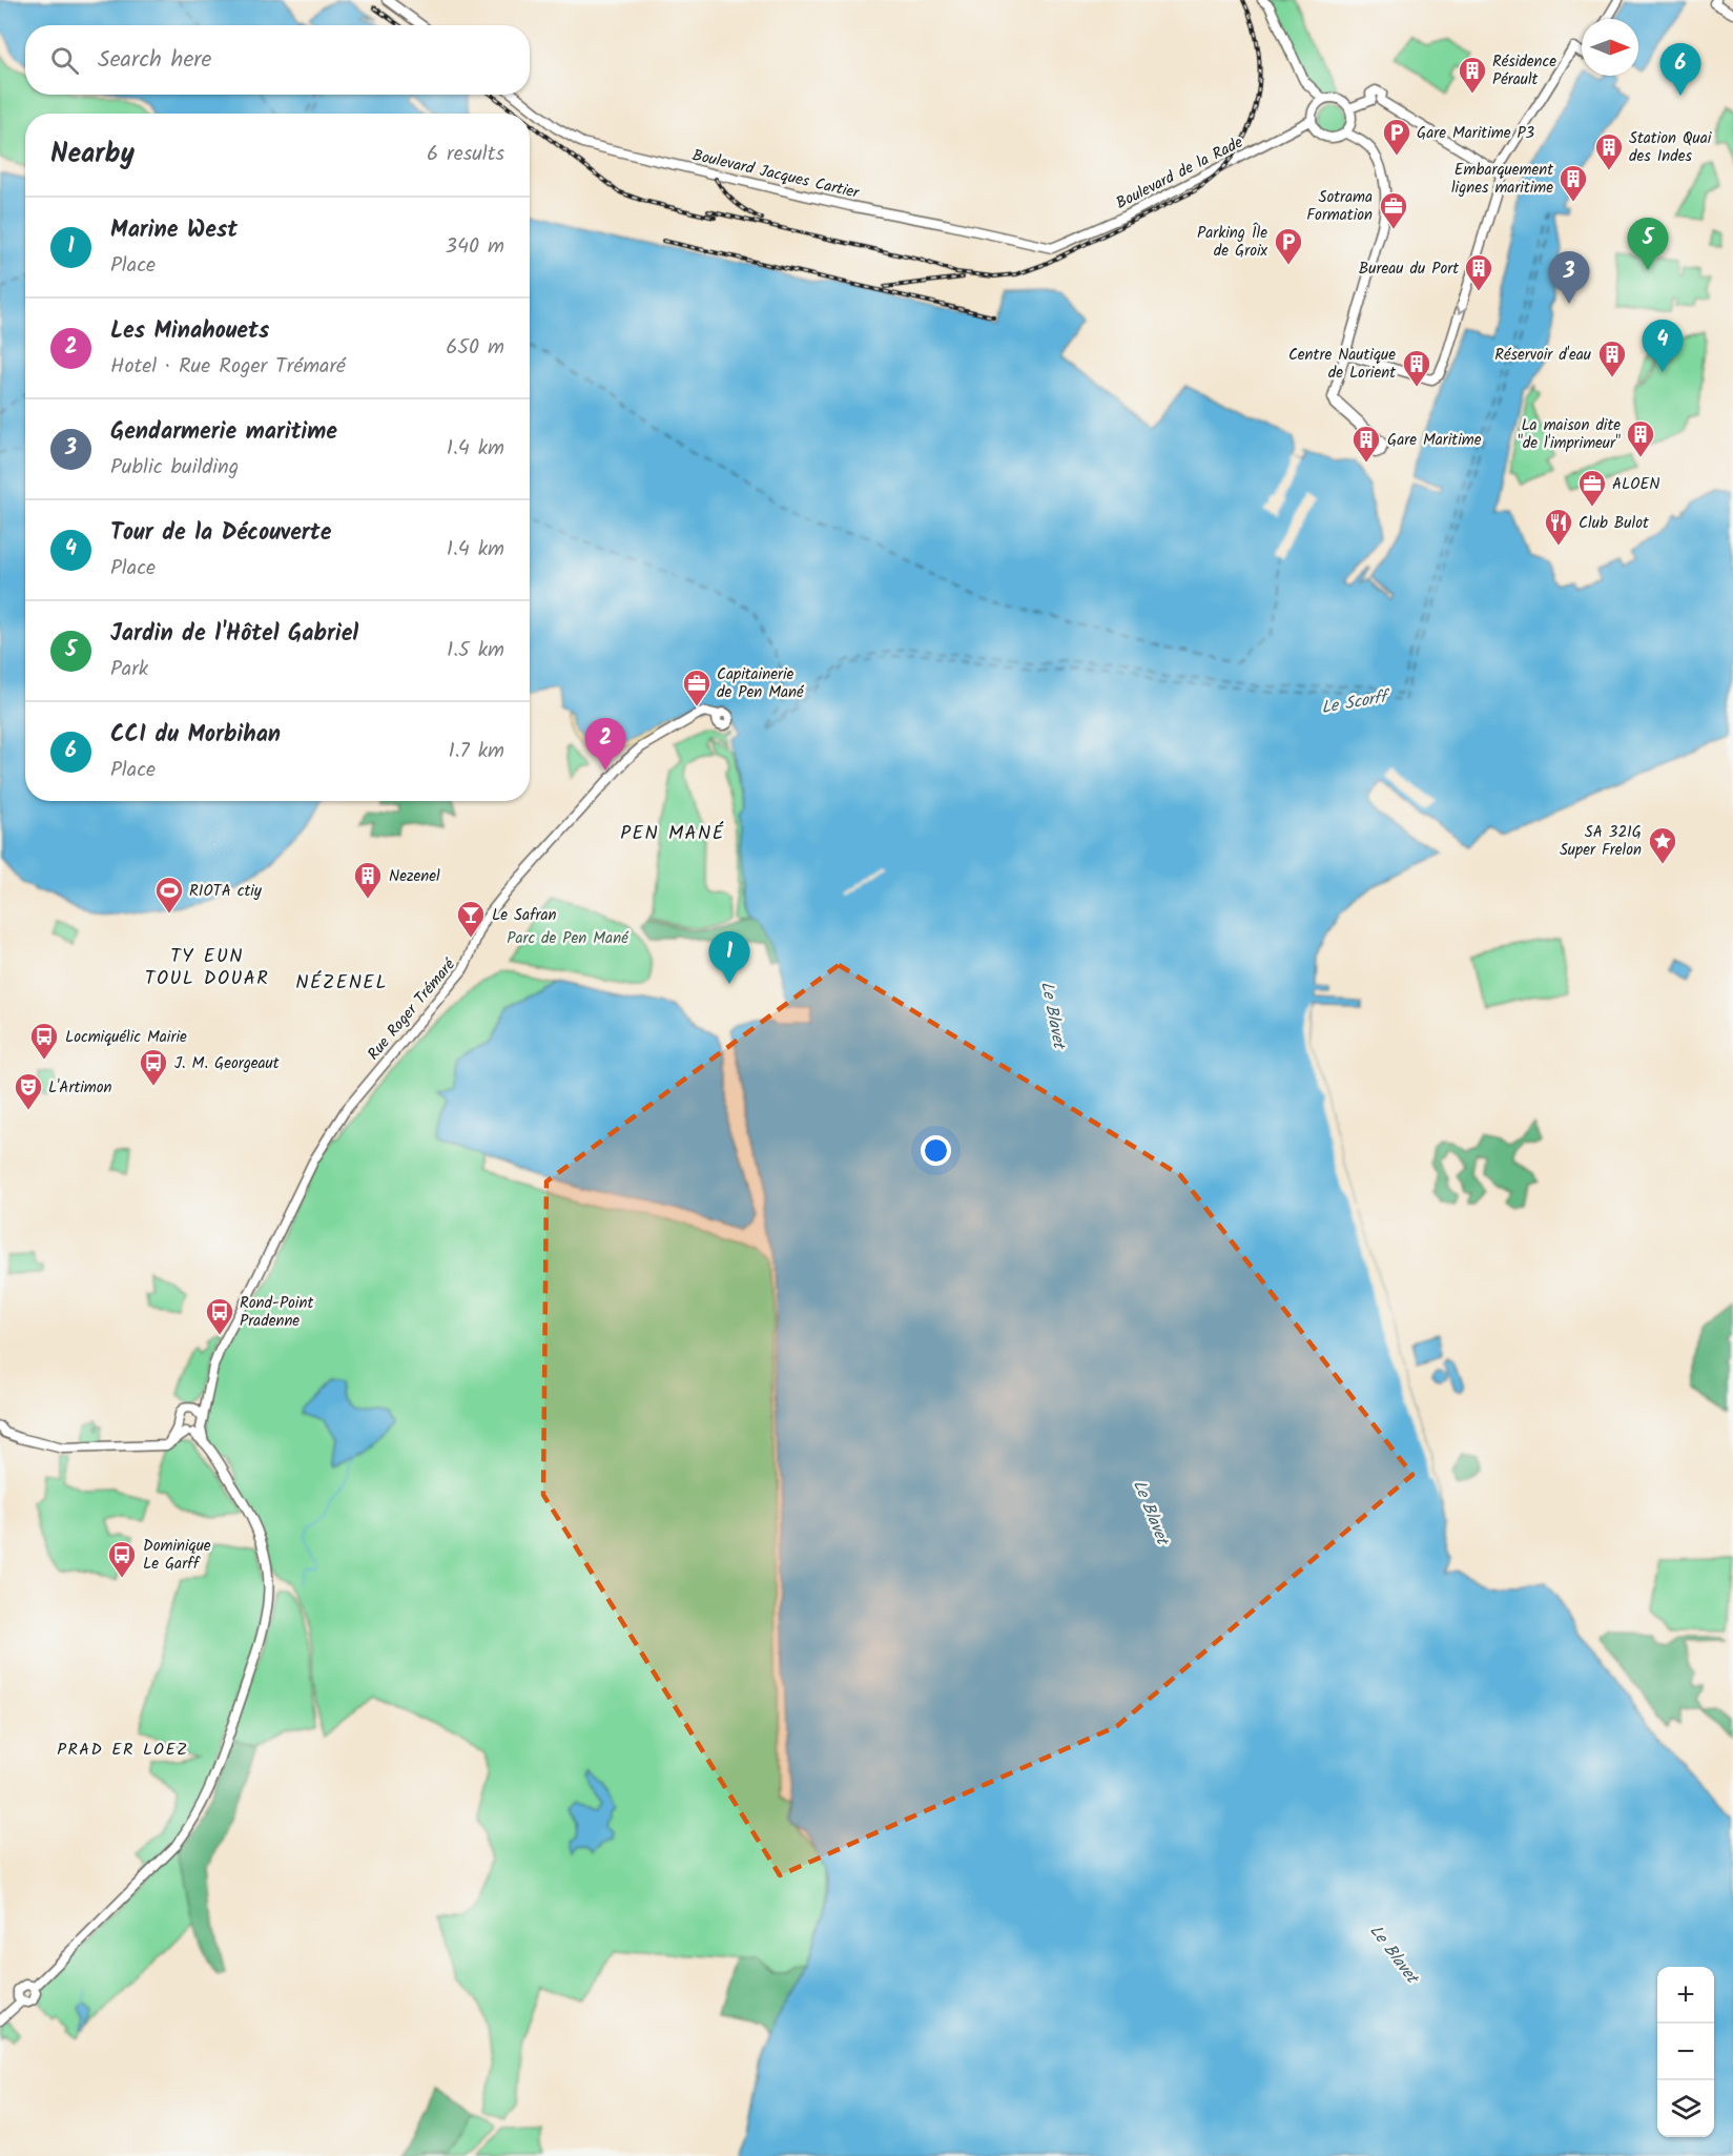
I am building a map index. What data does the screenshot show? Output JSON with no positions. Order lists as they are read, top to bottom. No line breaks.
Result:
{"streets":{"street":["Boulevard de la Rade","Boulevard Jacques Cartier","Rue Roger Trémaré"]},"crossings":[["Boulevard de la Rade","Boulevard Jacques Cartier"]],"districts":["PEN MANÉ","TY EUN TOUL DOUAR","NÉZENEL","PRAD ER LOEZ"],"water":["Le Scorff","Le Blavet"],"parks":["Parc de Pen Mané"],"places":{"building":["Résidence Pérault","Station Quai des Indes","Embarquement lignes maritime","Bureau du Port","Réservoir d'eau","Centre Nautique de Lorient","La maison dite \"de l'imprimeur\"","Gare Maritime","Nezenel"],"parking":["Gare Maritime P3","Parking Île de Groix"],"office":["Sotrama Formation","ALOEN","Capitainerie de Pen Mané"],"restaurant":["Club Bulot"],"place":["SA 321G Super Frelon"],"sports":["RIOTA ctiy"],"bar":["Le Safran"],"bus stop":["Locmiquélic Mairie","J. M. Georgeaut","Rond-Point Pradenne","Dominique Le Garff"],"theatre":["L'Artimon"]},"north":"right","page":{"search":"Search here","pins":["6","5","3","4","2","1"],"heading":["Nearby","6 results"],"list":[{"mark":"1","name":"Marine West","note":"Place","value":"340 m"},{"mark":"2","name":"Les Minahouets","note":"Hotel · Rue Roger Trémaré","value":"650 m"},{"mark":"3","name":"Gendarmerie maritime","note":"Public building","value":"1.4 km"},{"mark":"4","name":"Tour de la Découverte","note":"Place","value":"1.4 km"},{"mark":"5","name":"Jardin de l'Hôtel Gabriel","note":"Park","value":"1.5 km"},{"mark":"6","name":"CCI du Morbihan","note":"Place","value":"1.7 km"}],"map_buttons":["+","−"]}}
